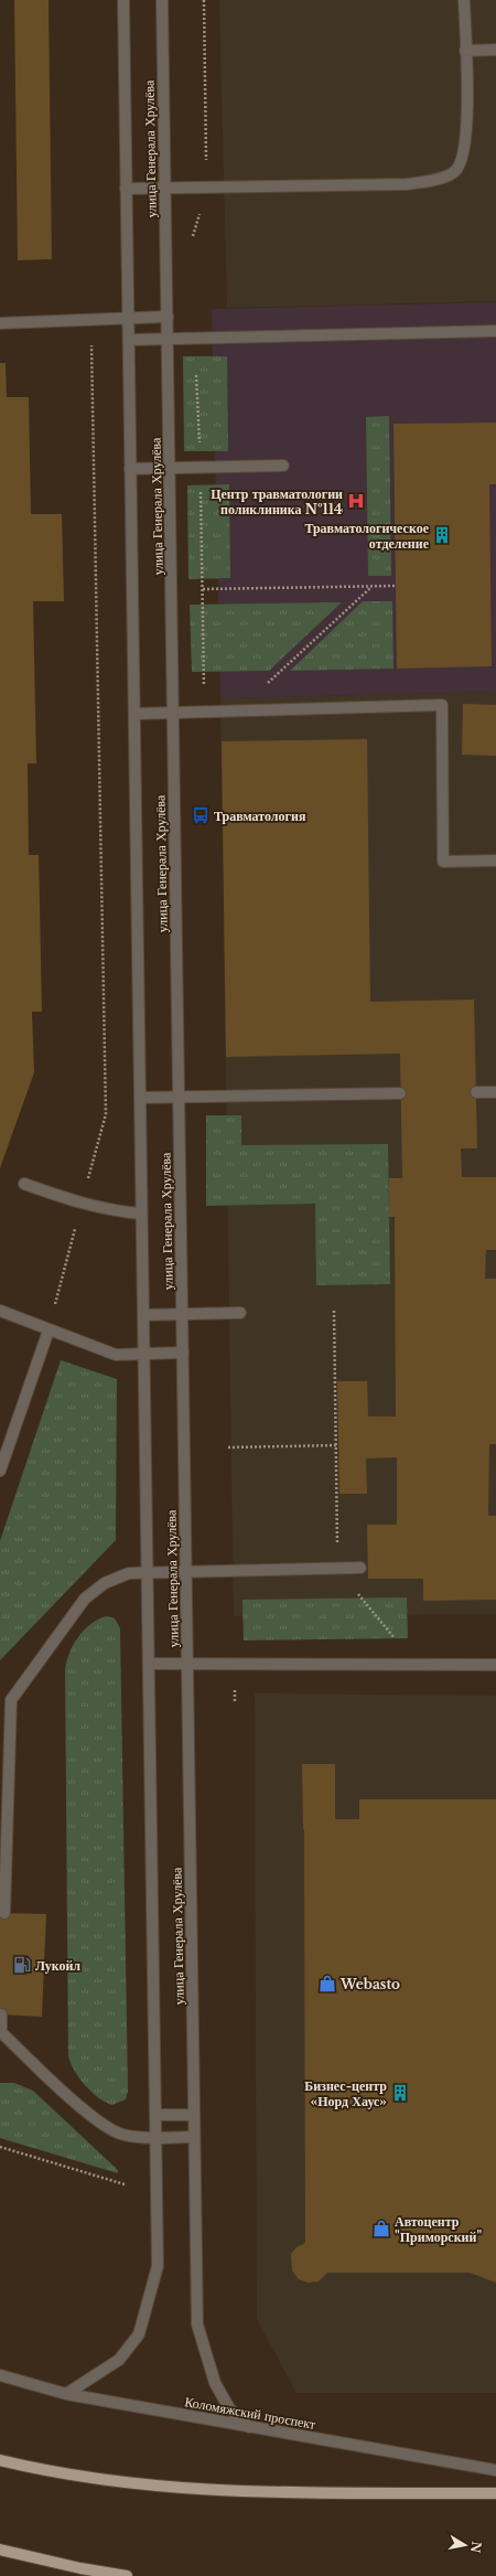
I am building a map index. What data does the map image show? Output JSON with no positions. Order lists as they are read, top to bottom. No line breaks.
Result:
{"streets":{"street":["улица Генерала Хрулёва","Коломяжский проспект"]},"crossings":[["улица Генерала Хрулёва","Коломяжский проспект"]],"places":{"hospital":["Центр травматологии поликлиника №114"],"building":["Травматологическое отделение","Бизнес-центр «Норд Хаус»"],"bus stop":["Травматология"],"fuel station":["Лукойл"],"shop":["Webasto","Автоцентр \"Приморский\""]},"north":"right"}
